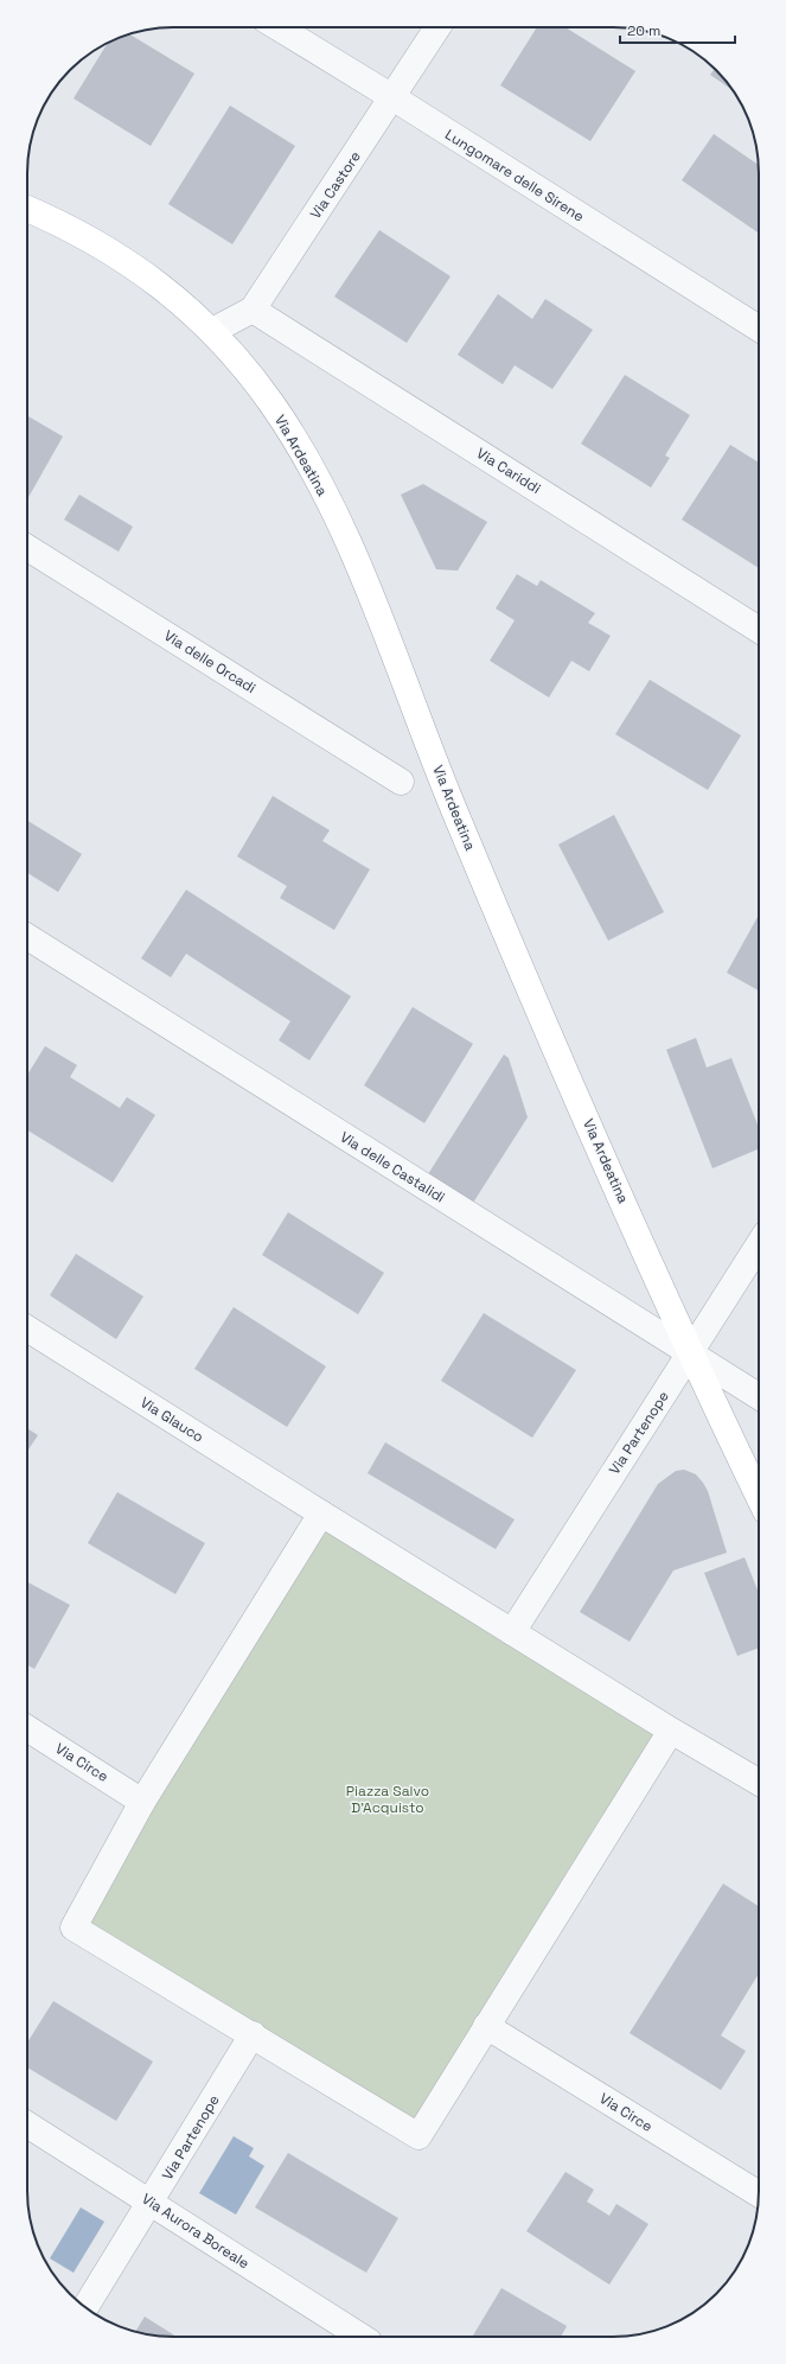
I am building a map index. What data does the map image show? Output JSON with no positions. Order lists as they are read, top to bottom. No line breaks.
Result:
{"streets":{"main road":["Via Ardeatina"],"street":["Lungomare delle Sirene","Via Castore","Via Cariddi","Via delle Orcadi","Via delle Castalidi","Via Glauco","Via Partenope","Via Circe","Via Aurora Boreale"]},"crossings":[["Lungomare delle Sirene","Via Castore"],["Via Castore","Via Ardeatina"],["Via Castore","Via Cariddi"],["Via Ardeatina","Via delle Castalidi"],["Via Ardeatina","Via Partenope"],["Via delle Castalidi","Via Partenope"],["Via Partenope","Via Aurora Boreale"]],"parks":["Piazza Salvo D'Acquisto"],"scale_bar":"20 m"}
